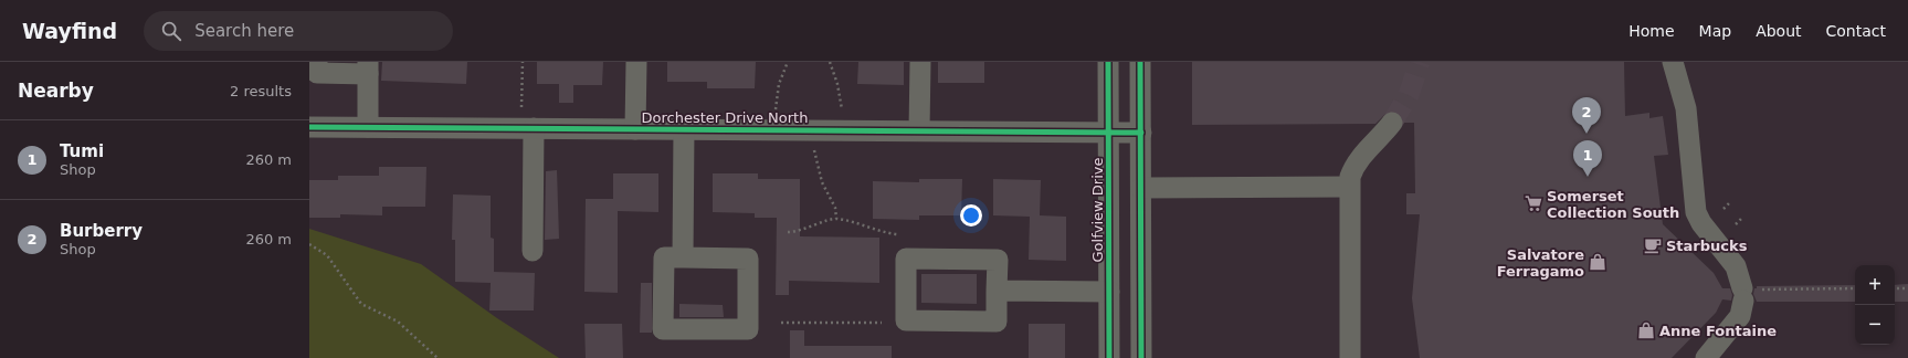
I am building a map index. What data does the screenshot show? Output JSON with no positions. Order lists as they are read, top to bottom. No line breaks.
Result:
{"streets":{"street":["Dorchester Drive North","Golfview Drive"]},"crossings":[["Dorchester Drive North","Golfview Drive"]],"places":{"supermarket":["Somerset Collection South"],"cafe":["Starbucks"],"shop":["Salvatore Ferragamo","Anne Fontaine"]},"page":{"header":"Wayfind","search":"Search here","nav":["Home","Map","About","Contact"],"heading":["Nearby","2 results"],"pins":["2","1"],"list":[{"mark":"1","name":"Tumi","note":"Shop","value":"260 m"},{"mark":"2","name":"Burberry","note":"Shop","value":"260 m"}],"map_buttons":["+","−"]}}
